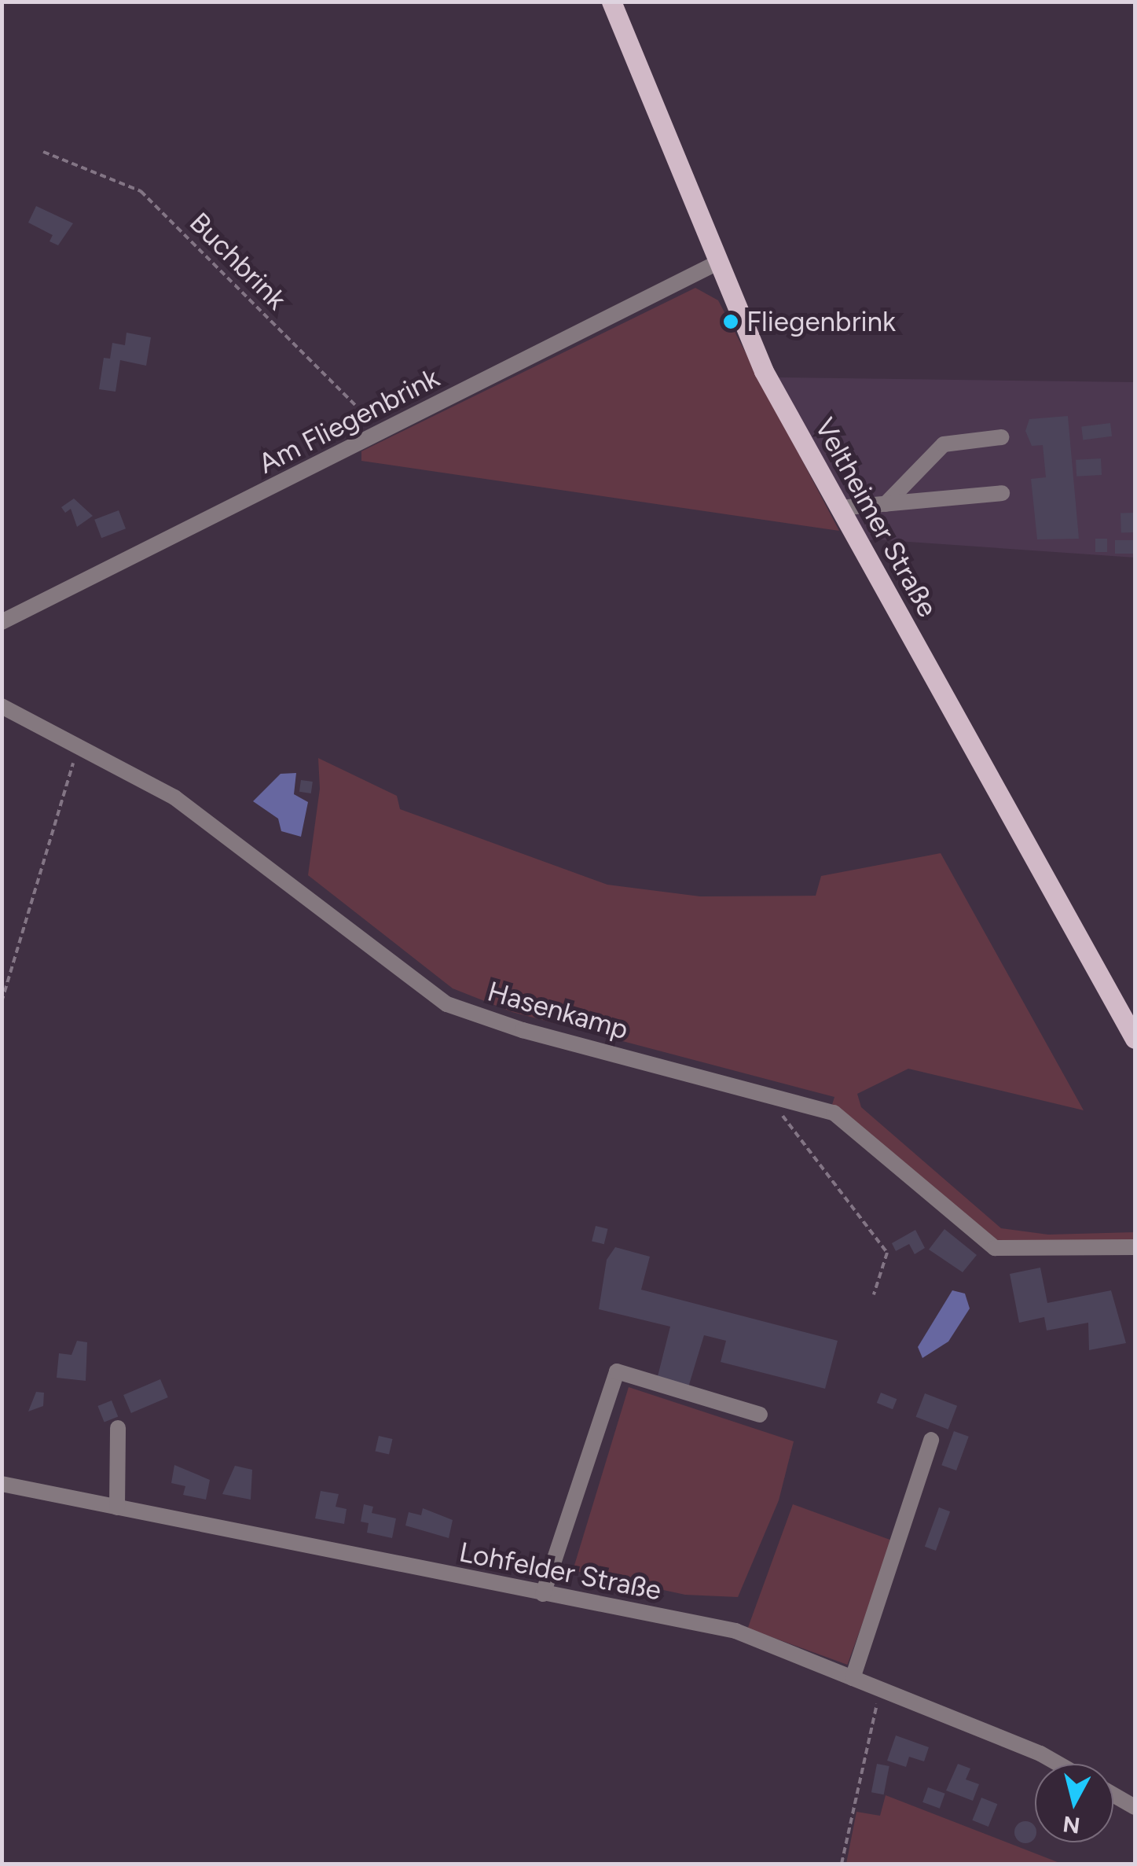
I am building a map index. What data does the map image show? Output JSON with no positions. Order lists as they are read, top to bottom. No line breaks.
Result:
{"streets":{"main road":["Veltheimer Straße"],"street":["Am Fliegenbrink","Hasenkamp","Lohfelder Straße"],"path":["Buchbrink"]},"crossings":[["Buchbrink","Am Fliegenbrink"],["Am Fliegenbrink","Veltheimer Straße"]],"places":["Fliegenbrink"],"north":"bottom"}
